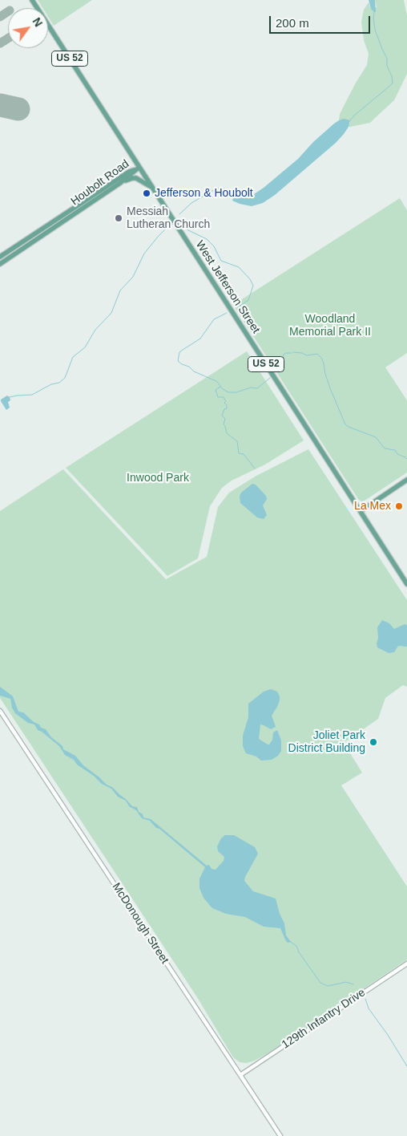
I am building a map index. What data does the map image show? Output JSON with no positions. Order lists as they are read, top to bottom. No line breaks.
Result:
{"streets":{"main road":["US 52","Houbolt Road","West Jefferson Street"],"street":["McDonough Street","129th Infantry Drive"]},"crossings":[["Houbolt Road","West Jefferson Street"],["McDonough Street","129th Infantry Drive"]],"parks":["Woodland Memorial Park II","Inwood Park"],"places":["Jefferson & Houbolt","Messiah Lutheran Church","La Mex","Joliet Park District Building"],"scale_bar":"200 m","north":"top right"}
